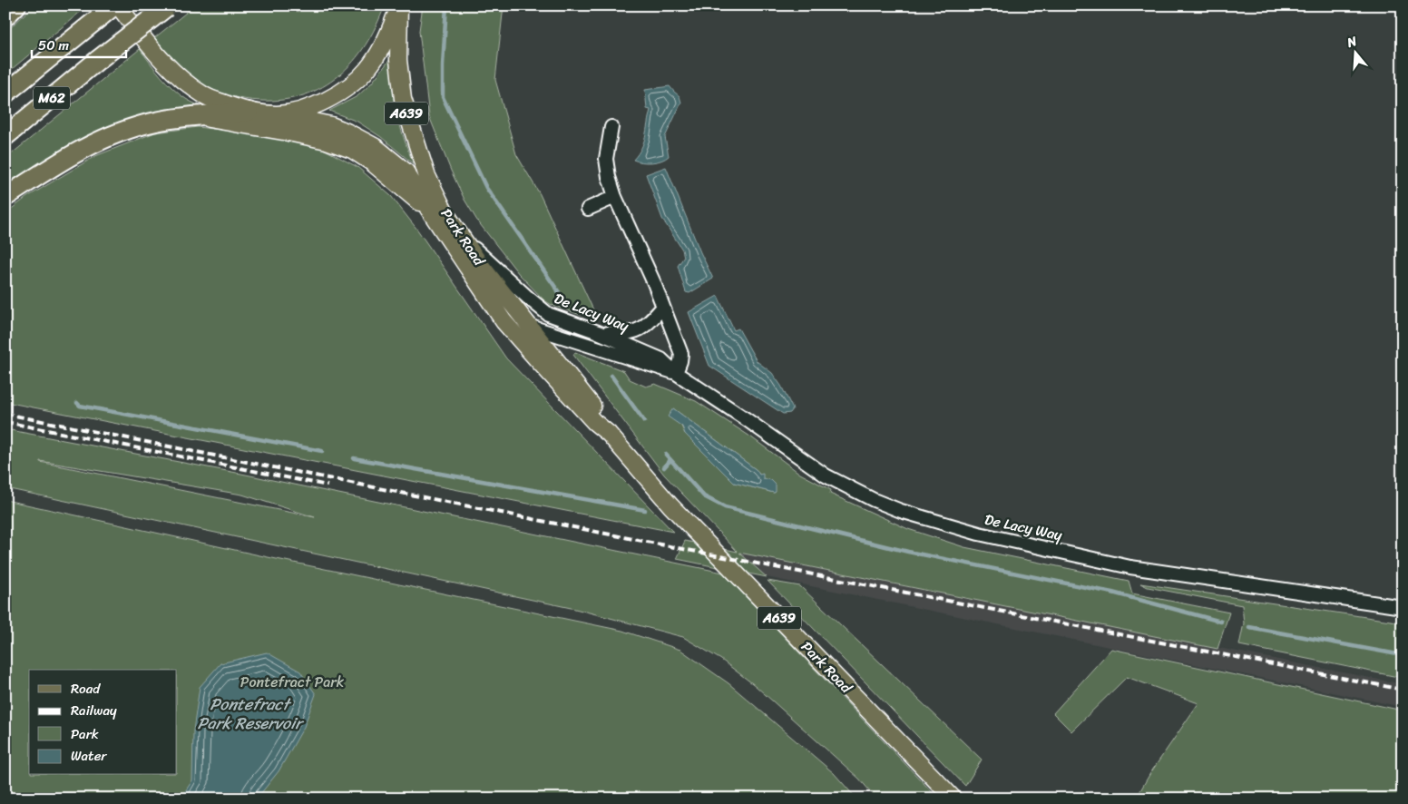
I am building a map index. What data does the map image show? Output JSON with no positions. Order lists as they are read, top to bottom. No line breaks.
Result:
{"streets":{"highway":["M62"],"main road":["A639","Park Road"],"street":["De Lacy Way"]},"crossings":[["A639","Park Road"],["Park Road","De Lacy Way"]],"water":["Pontefract Park Reservoir"],"parks":["Pontefract Park"],"legend":["Road","Railway","Park","Water"],"scale_bar":"50 m","north":"top"}
